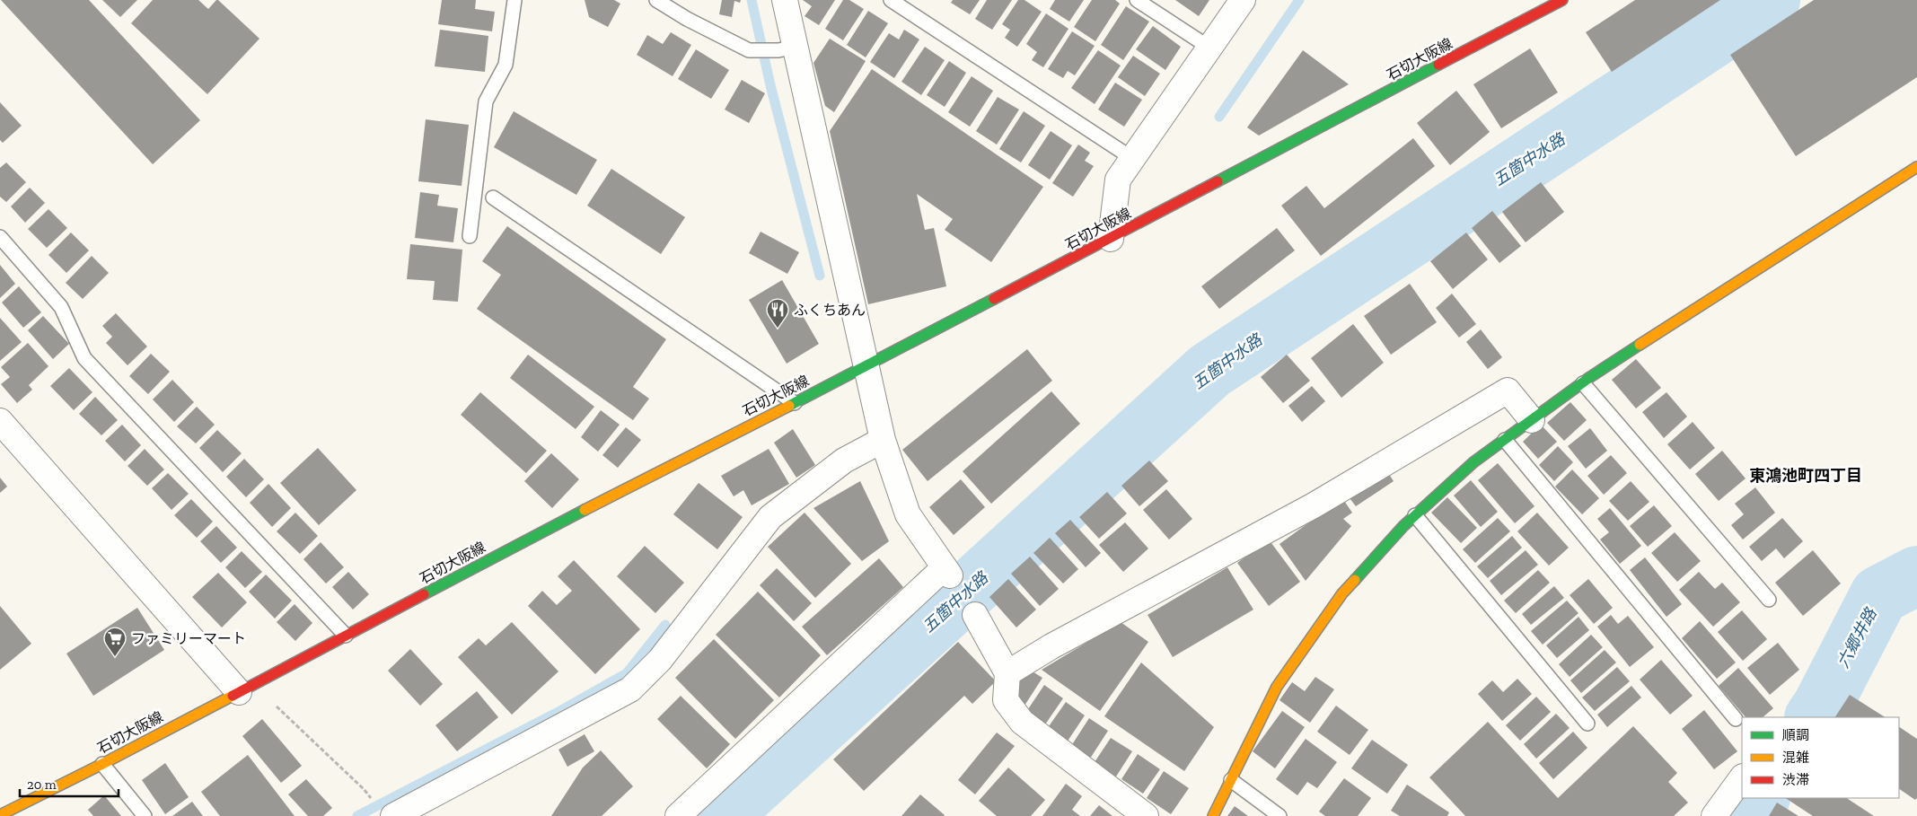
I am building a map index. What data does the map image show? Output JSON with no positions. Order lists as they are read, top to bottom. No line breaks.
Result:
{"streets":{"main road":["石切大阪線"]},"districts":["東鴻池町四丁目"],"water":["五箇中水路","六郷井路"],"places":{"restaurant":["ふくちあん"],"supermarket":["ファミリーマート"]},"legend":["順調","混雑","渋滞"],"scale_bar":"20 m"}
